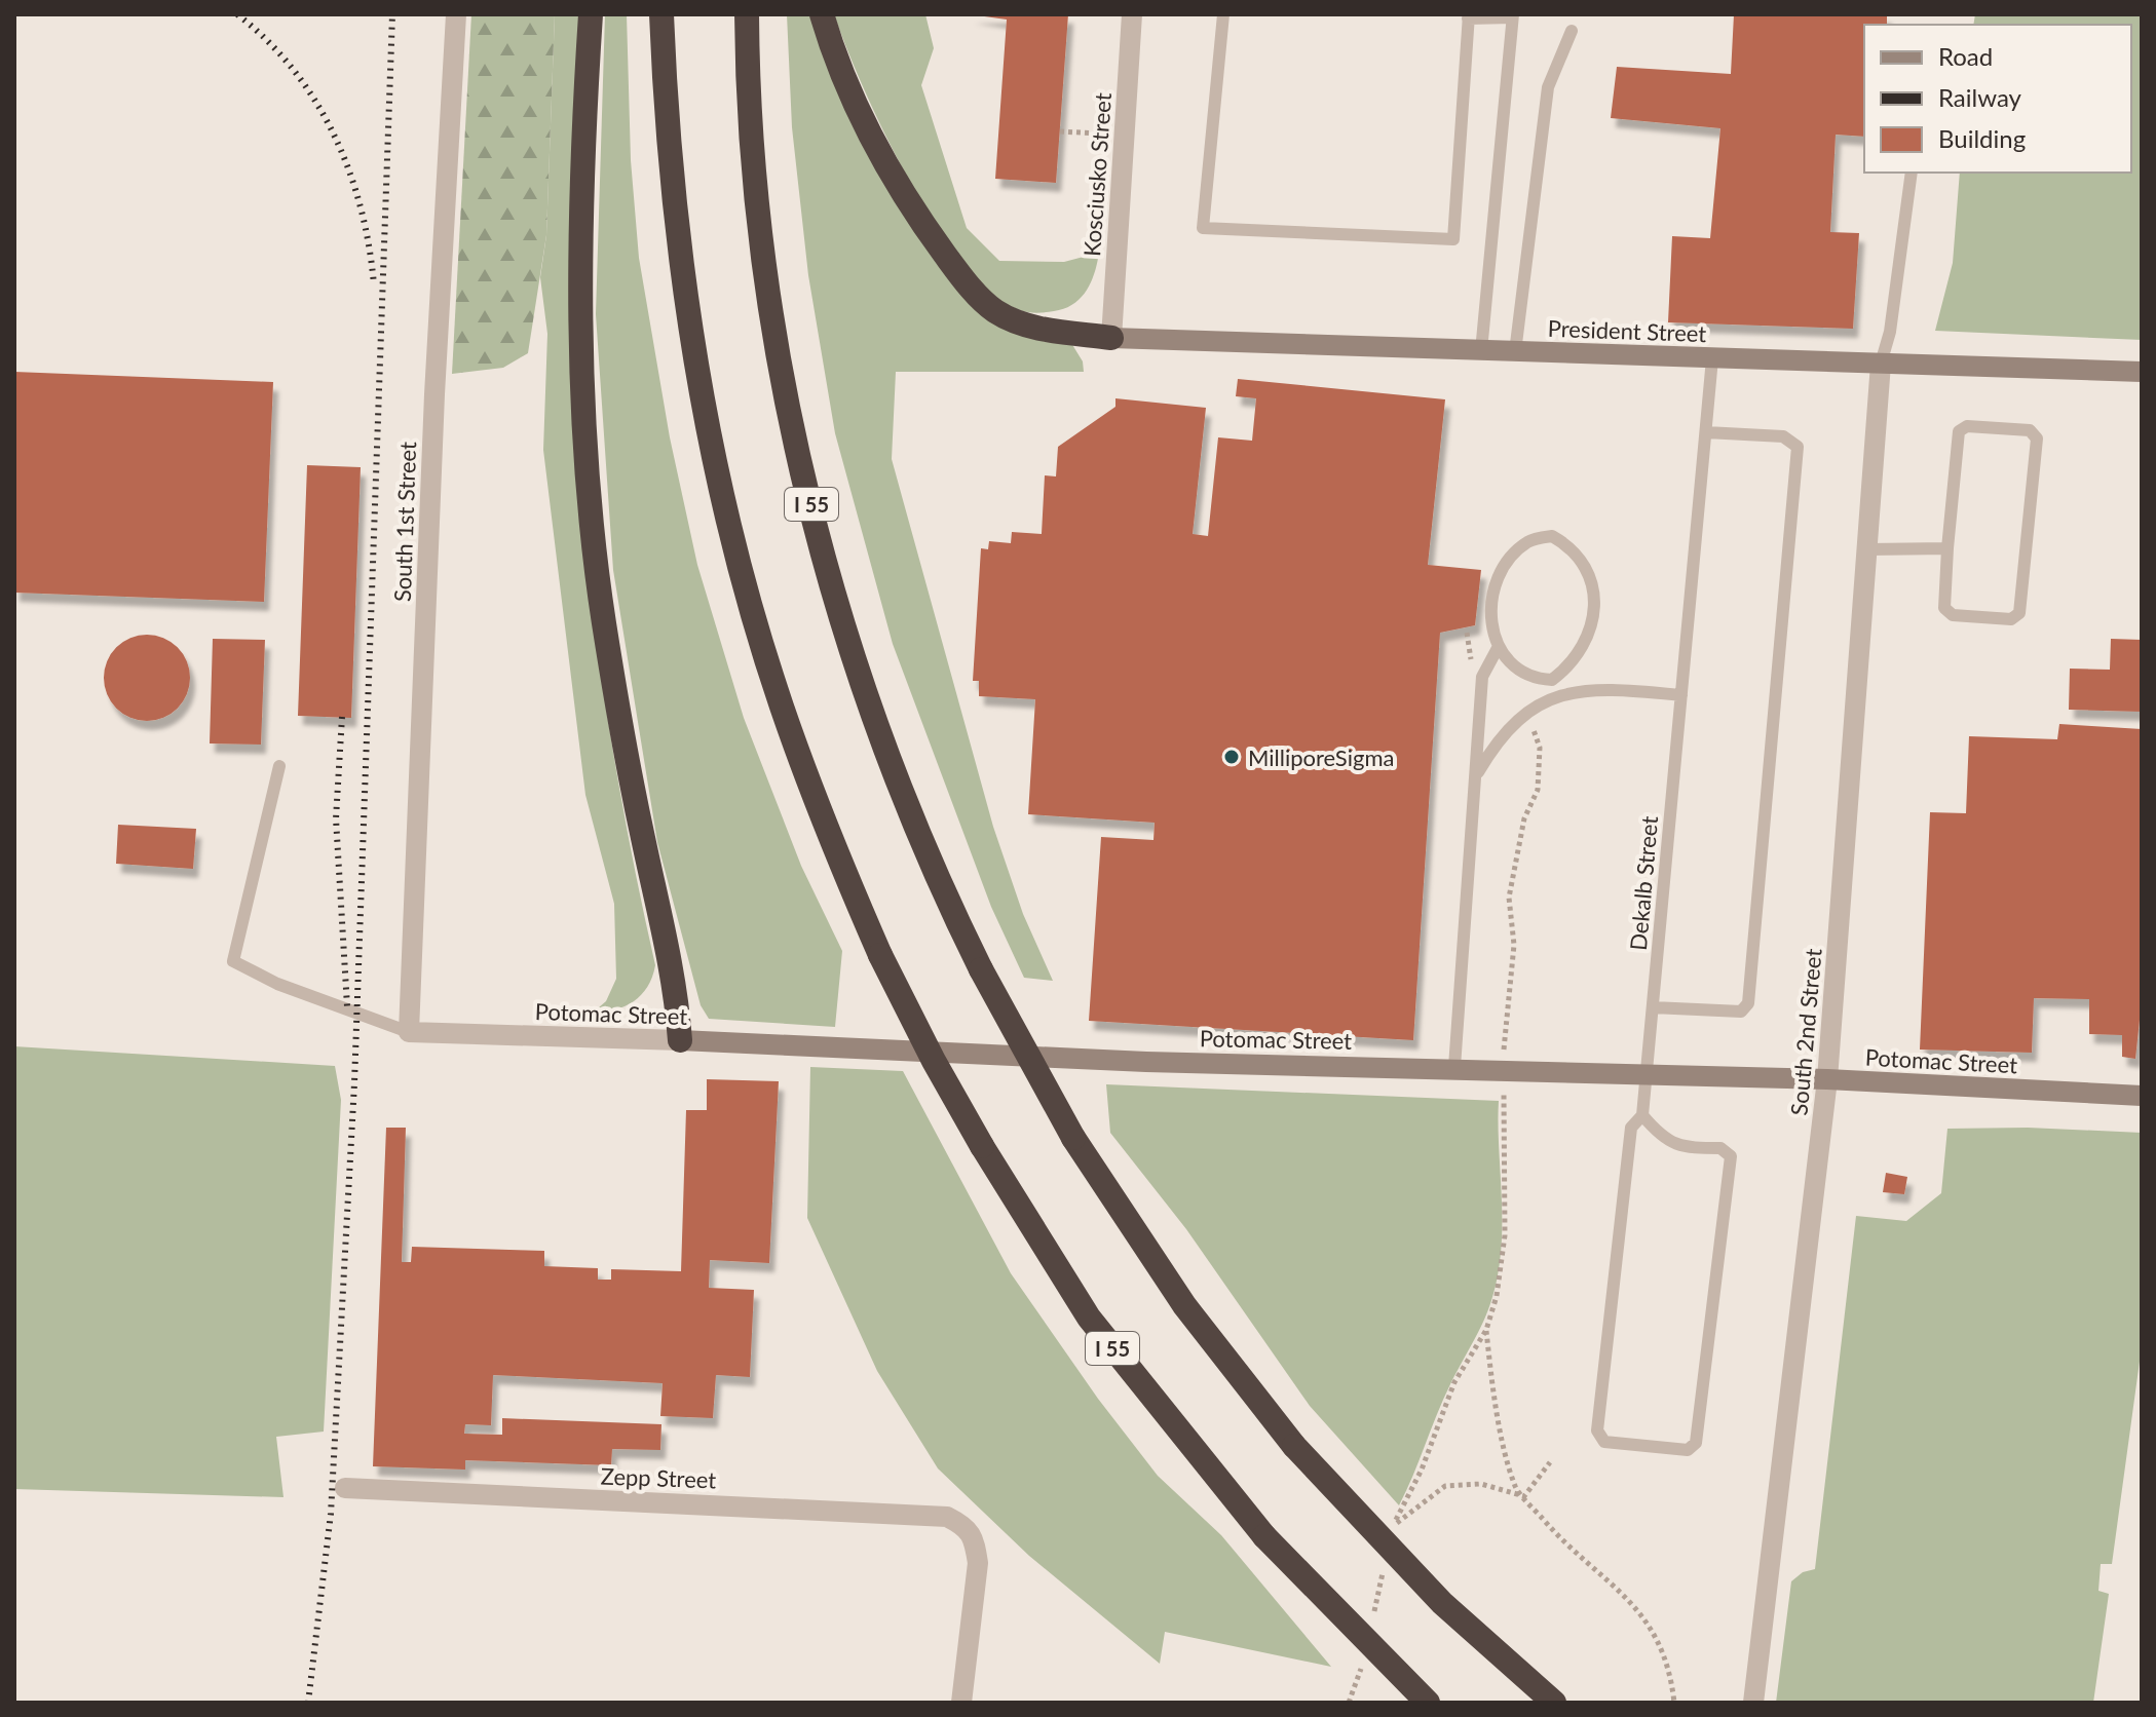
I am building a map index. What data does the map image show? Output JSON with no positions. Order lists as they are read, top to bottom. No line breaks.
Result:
{"streets":{"highway":["I 55"],"street":["Kosciusko Street","President Street","South 1st Street","Potomac Street","South 2nd Street","Zepp Street"],"lane":["Dekalb Street"]},"crossings":[["Kosciusko Street","President Street"],["President Street","Dekalb Street"],["President Street","South 2nd Street"],["South 1st Street","Potomac Street"],["Dekalb Street","Potomac Street"],["Potomac Street","South 2nd Street"]],"places":["MilliporeSigma"],"legend":["Road","Railway","Building"]}
